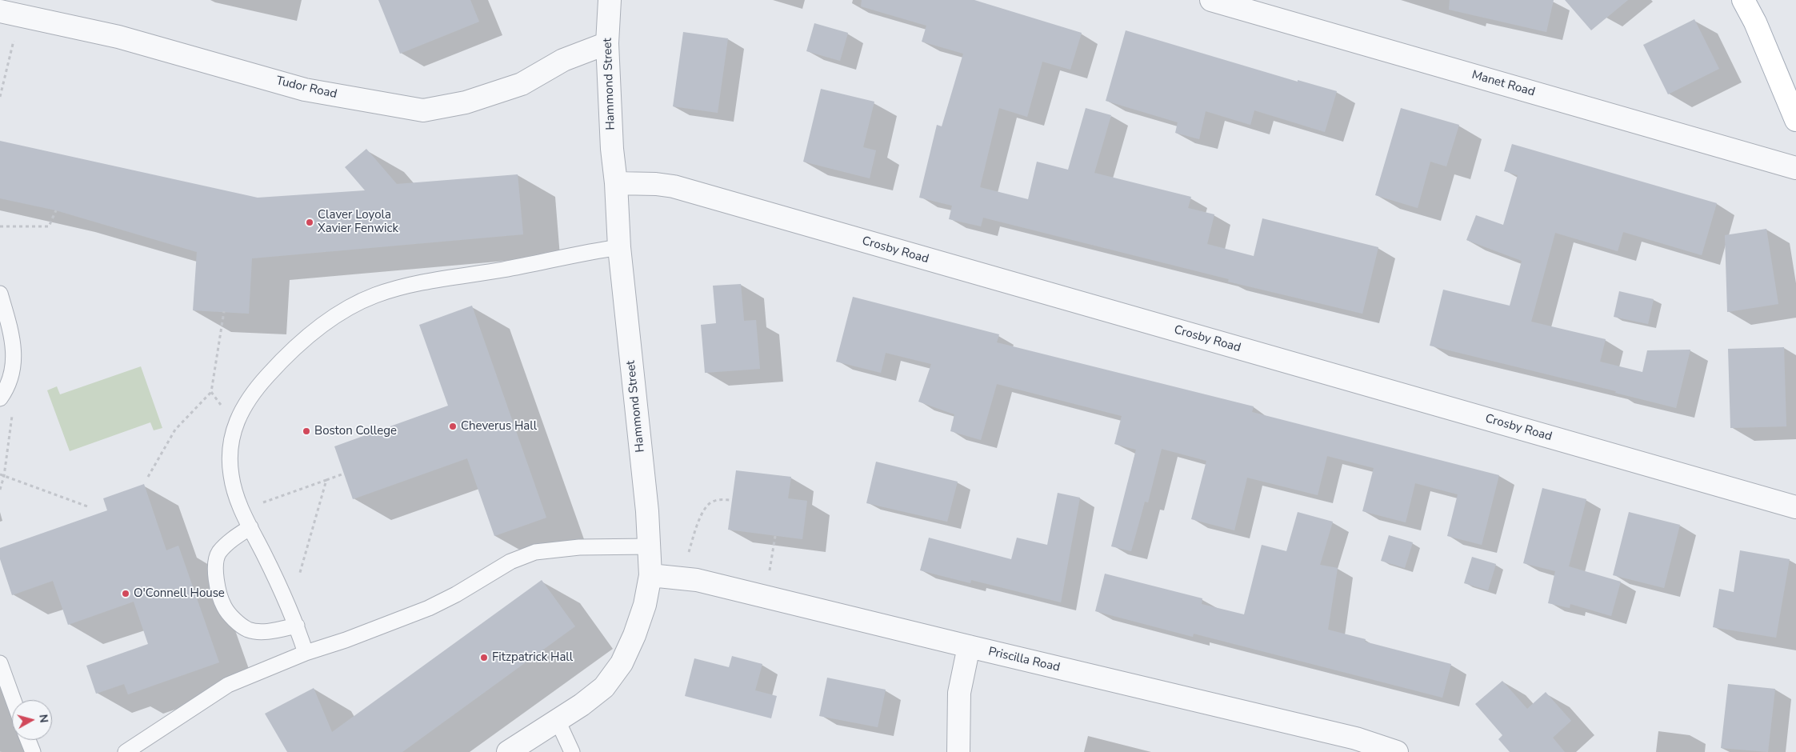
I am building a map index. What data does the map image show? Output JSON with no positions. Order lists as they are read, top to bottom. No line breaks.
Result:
{"streets":{"street":["Hammond Street","Manet Road","Tudor Road","Crosby Road","Priscilla Road"]},"crossings":[["Hammond Street","Tudor Road"],["Hammond Street","Crosby Road"],["Hammond Street","Priscilla Road"]],"places":["Claver Loyola Xavier Fenwick","Cheverus Hall","Boston College","O'Connell House","Fitzpatrick Hall"],"north":"right"}
